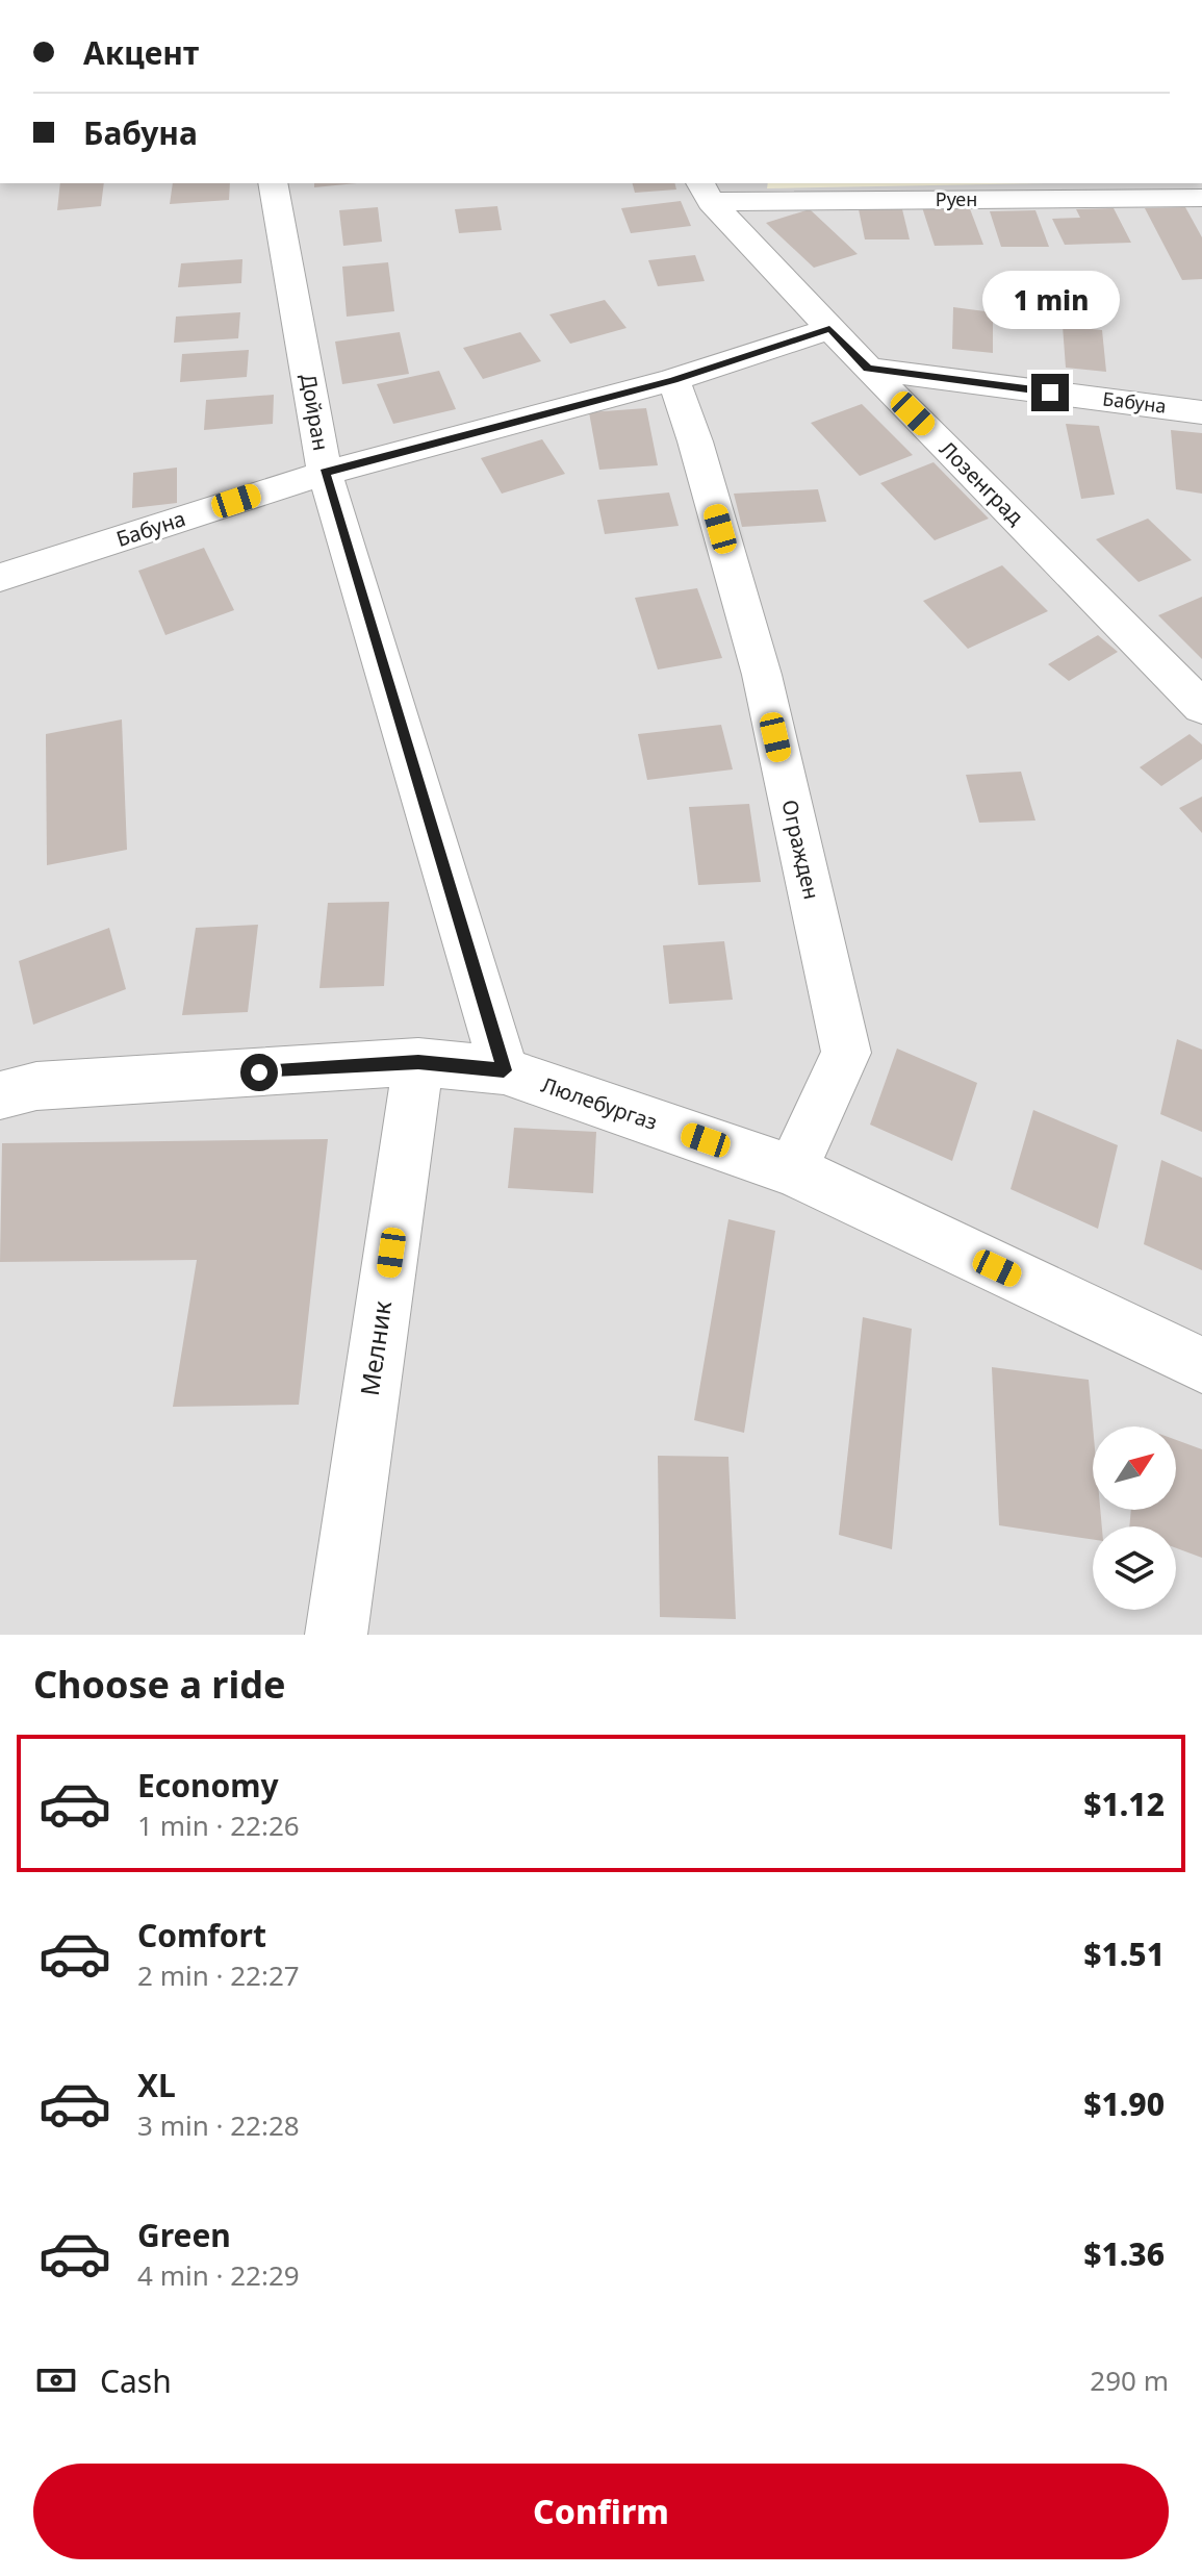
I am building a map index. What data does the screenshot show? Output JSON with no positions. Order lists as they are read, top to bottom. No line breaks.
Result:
{"streets":{"street":["Руен","Бабуна","Дойран","Лозенград","Огражден","Люлебургаз","Мелник"]},"crossings":[["Руен","Лозенград"],["Бабуна","Дойран"],["Бабуна","Лозенград"],["Бабуна","Огражден"],["Дойран","Люлебургаз"],["Огражден","Люлебургаз"],["Люлебургаз","Мелник"]],"north":"top right","page":{"banner":["Акцент","Бабуна"],"bubble":"1 min","heading":"Choose a ride","list":[{"name":"Economy","note":"1 min · 22:26","value":"$1.12"},{"name":"Comfort","note":"2 min · 22:27","value":"$1.51"},{"name":"XL","note":"3 min · 22:28","value":"$1.90"},{"name":"Green","note":"4 min · 22:29","value":"$1.36"}],"pay":["Cash","290 m"],"buttons":"Confirm"}}
